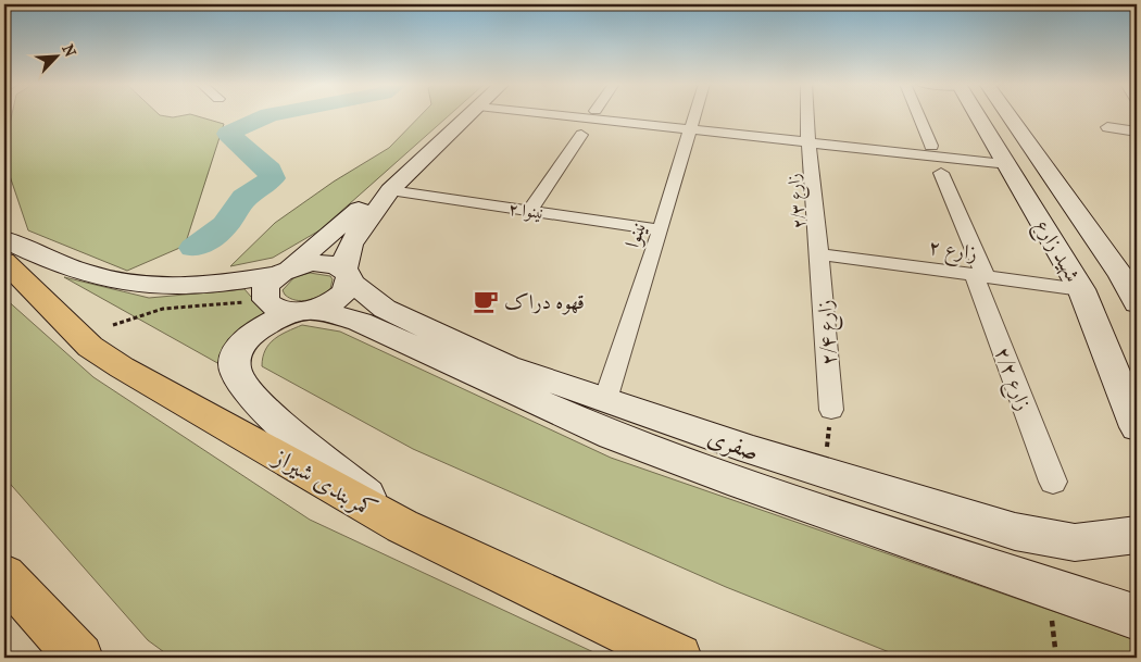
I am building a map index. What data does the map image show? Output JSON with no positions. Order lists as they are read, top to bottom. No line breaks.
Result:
{"streets":{"highway":["کمربندی شیراز"],"street":["۲/۳ زارع","۲ نینوا","نینوا","۲ زارع","شهید زارع","۲/۴ زارع","۲/۲ زارع","صفری"]},"crossings":[["۲/۳ زارع","۲ زارع"],["۲/۳ زارع","۲/۴ زارع"],["۲ نینوا","نینوا"],["نینوا","صفری"],["۲ زارع","شهید زارع"],["۲ زارع","۲/۴ زارع"],["۲ زارع","۲/۲ زارع"]],"places":{"cafe":["قهوه دراک"]},"north":"top right"}
